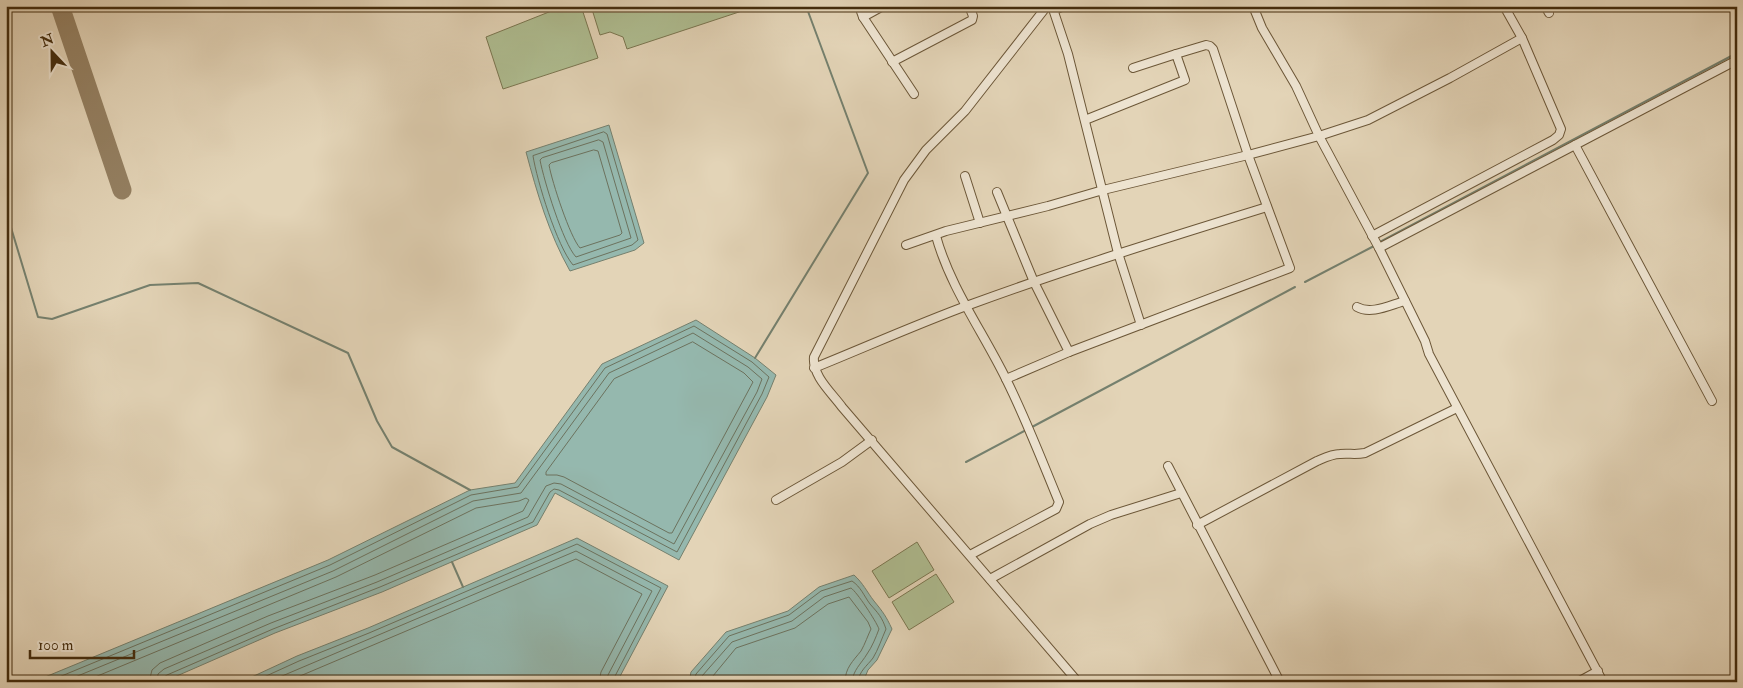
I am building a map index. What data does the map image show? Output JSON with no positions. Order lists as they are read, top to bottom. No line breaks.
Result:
{"scale_bar":"100 m","north":"top"}
